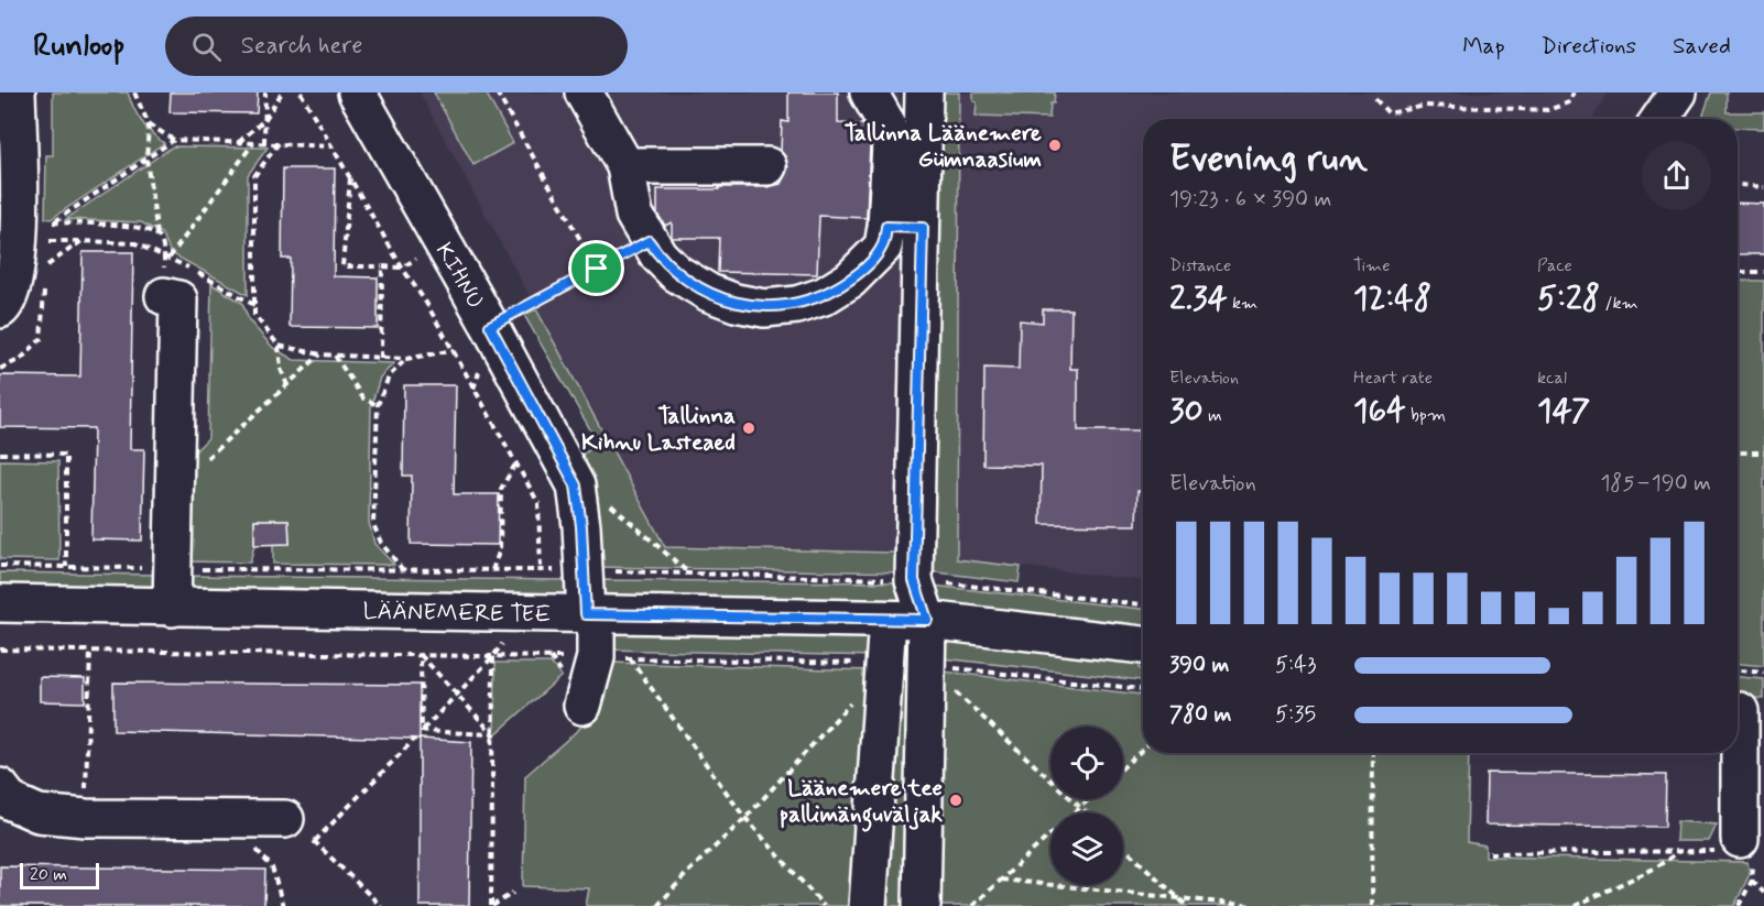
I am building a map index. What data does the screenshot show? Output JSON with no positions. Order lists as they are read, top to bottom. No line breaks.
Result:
{"streets":{"street":["KIHNU","LÄÄNEMERE TEE"]},"crossings":[["KIHNU","LÄÄNEMERE TEE"]],"places":["Tallinna Läänemere Gümnaasium","Tallinna Kihnu Lasteaed","Läänemere tee pallimänguväljak"],"scale_bar":"20 m","page":{"header":"Runloop","search":"Search here","nav":["Map","Directions","Saved"],"heading":["Evening run","19:23 · 6 × 390 m"],"stats":[["Distance","2.34 km"],["Time","12:48"],["Pace","5:28 /km"],["Elevation","30 m"],["Heart rate","164 bpm"],["kcal","147"]],"chart":["Elevation","185–190 m"],"list":[{"name":"390 m","note":"5:43"},{"name":"780 m","note":"5:35"}],"scale":"20 m"}}
